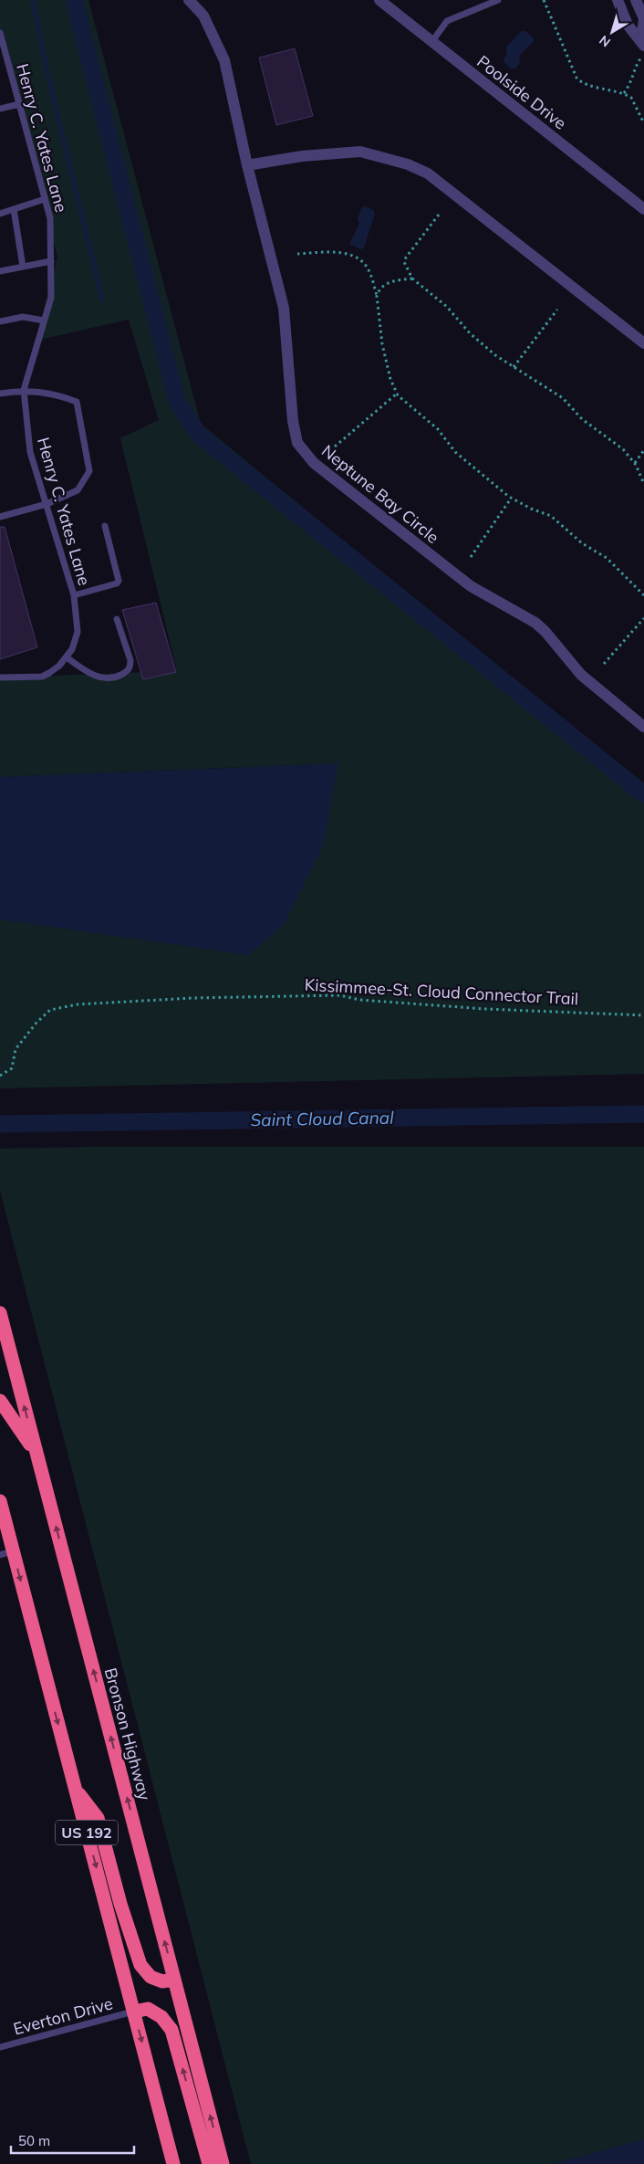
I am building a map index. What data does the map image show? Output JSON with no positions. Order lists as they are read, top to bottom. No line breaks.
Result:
{"streets":{"highway":["Bronson Highway","US 192"],"street":["Poolside Drive","Neptune Bay Circle"],"lane":["Henry C. Yates Lane","Everton Drive"],"path":["Kissimmee-St. Cloud Connector Trail"]},"crossings":[["US 192","Everton Drive"]],"water":["Saint Cloud Canal"],"scale_bar":"50 m","north":"bottom left"}
